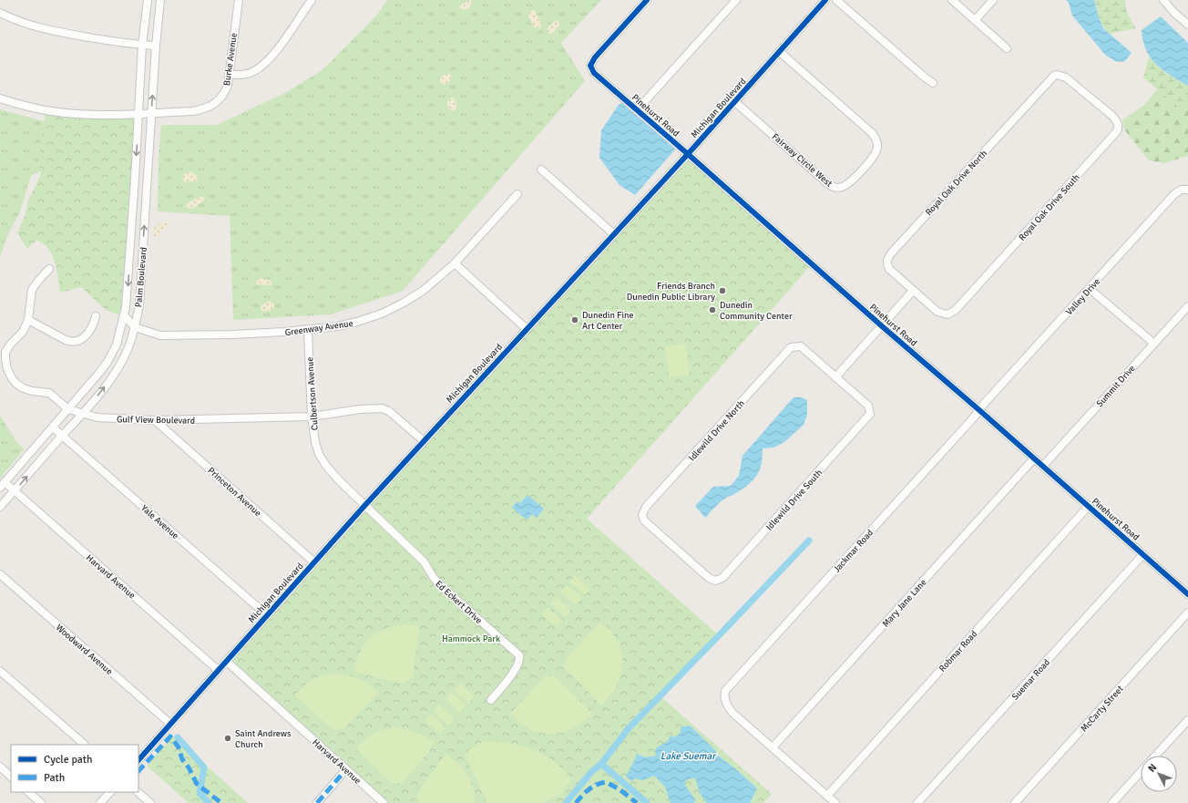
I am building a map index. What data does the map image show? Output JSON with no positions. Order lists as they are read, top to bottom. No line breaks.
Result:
{"streets":{"street":["Burke Avenue","Michigan Boulevard","Pinehurst Road","Fairway Circle West","Royal Oak Drive North","Royal Oak Drive South","Palm Boulevard","Valley Drive","Greenway Avenue","Summit Drive","Culbertson Avenue","Gulf View Boulevard","Idlewild Drive North","Princeton Avenue","Idlewild Drive South","Yale Avenue","Jackmar Road","Harvard Avenue","Ed Eckert Drive","Mary Jane Lane","Woodward Avenue","Robmar Road","Suemar Road","McCarty Street"]},"crossings":[["Burke Avenue","Palm Boulevard"],["Michigan Boulevard","Pinehurst Road"],["Michigan Boulevard","Fairway Circle West"],["Michigan Boulevard","Culbertson Avenue"],["Michigan Boulevard","Gulf View Boulevard"],["Michigan Boulevard","Princeton Avenue"],["Michigan Boulevard","Yale Avenue"],["Michigan Boulevard","Harvard Avenue"],["Michigan Boulevard","Ed Eckert Drive"],["Michigan Boulevard","Woodward Avenue"],["Pinehurst Road","Valley Drive"],["Pinehurst Road","Summit Drive"],["Pinehurst Road","Jackmar Road"],["Pinehurst Road","Mary Jane Lane"],["Pinehurst Road","Robmar Road"],["Pinehurst Road","Suemar Road"],["Royal Oak Drive North","Royal Oak Drive South"],["Palm Boulevard","Greenway Avenue"],["Palm Boulevard","Gulf View Boulevard"],["Palm Boulevard","Yale Avenue"],["Palm Boulevard","Harvard Avenue"],["Valley Drive","Jackmar Road"],["Greenway Avenue","Culbertson Avenue"],["Culbertson Avenue","Gulf View Boulevard"],["Culbertson Avenue","Ed Eckert Drive"],["Gulf View Boulevard","Princeton Avenue"],["Idlewild Drive North","Idlewild Drive South"],["Jackmar Road","Mary Jane Lane"]],"water":["Lake Suemar"],"parks":["Hammock Park"],"places":["Friends Branch Dunedin Public Library","Dunedin Community Center","Dunedin Fine Art Center","Saint Andrews Church"],"legend":["Cycle path","Path"],"north":"top left"}
